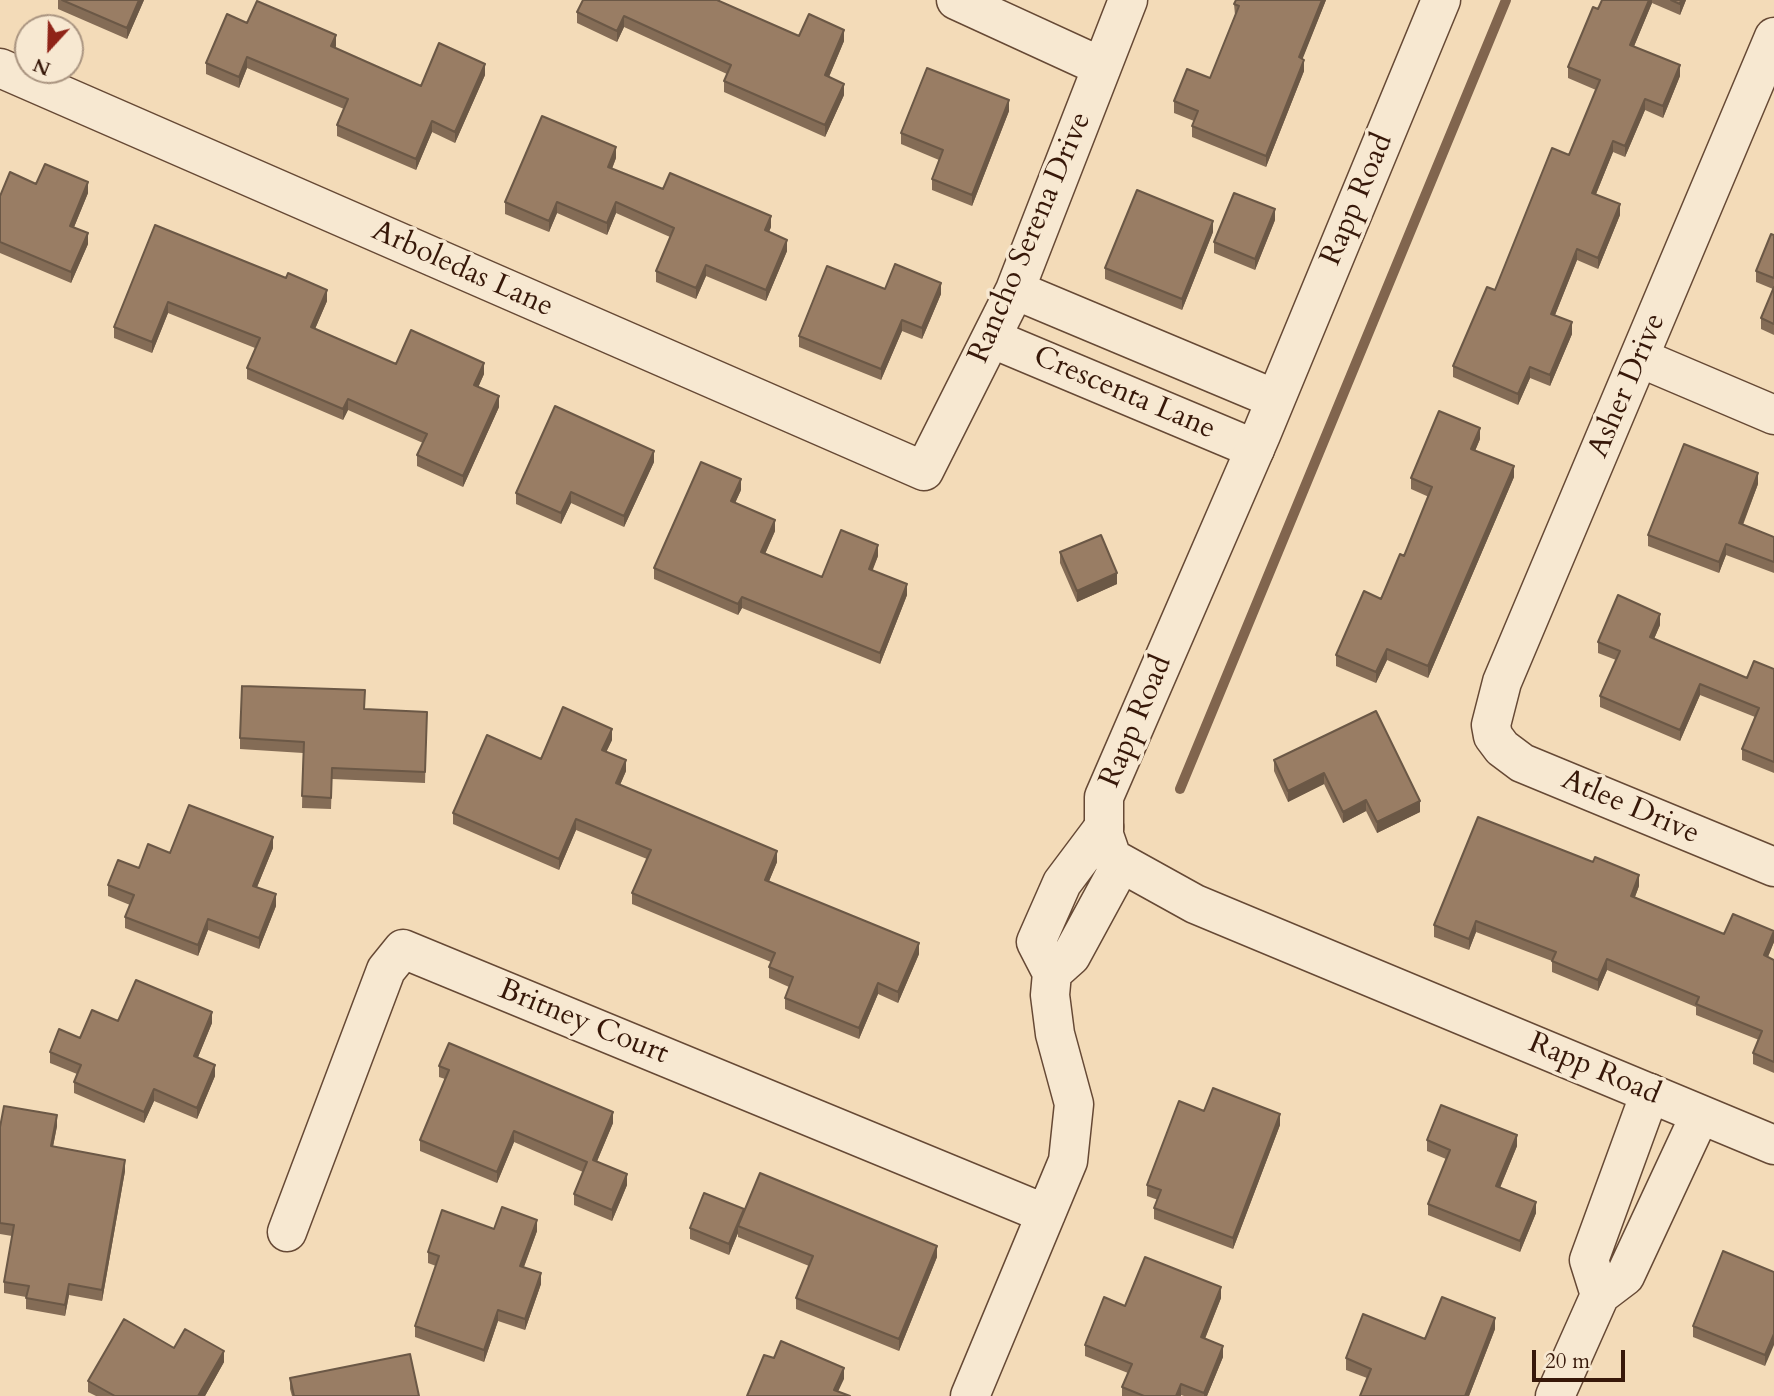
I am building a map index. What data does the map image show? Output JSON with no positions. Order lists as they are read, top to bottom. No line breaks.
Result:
{"streets":{"street":["Rapp Road","Rancho Serena Drive","Arboledas Lane","Asher Drive","Crescenta Lane","Atlee Drive","Britney Court"]},"crossings":[["Rapp Road","Crescenta Lane"],["Rancho Serena Drive","Arboledas Lane"],["Rancho Serena Drive","Crescenta Lane"],["Asher Drive","Atlee Drive"]],"scale_bar":"20 m","north":"bottom"}
